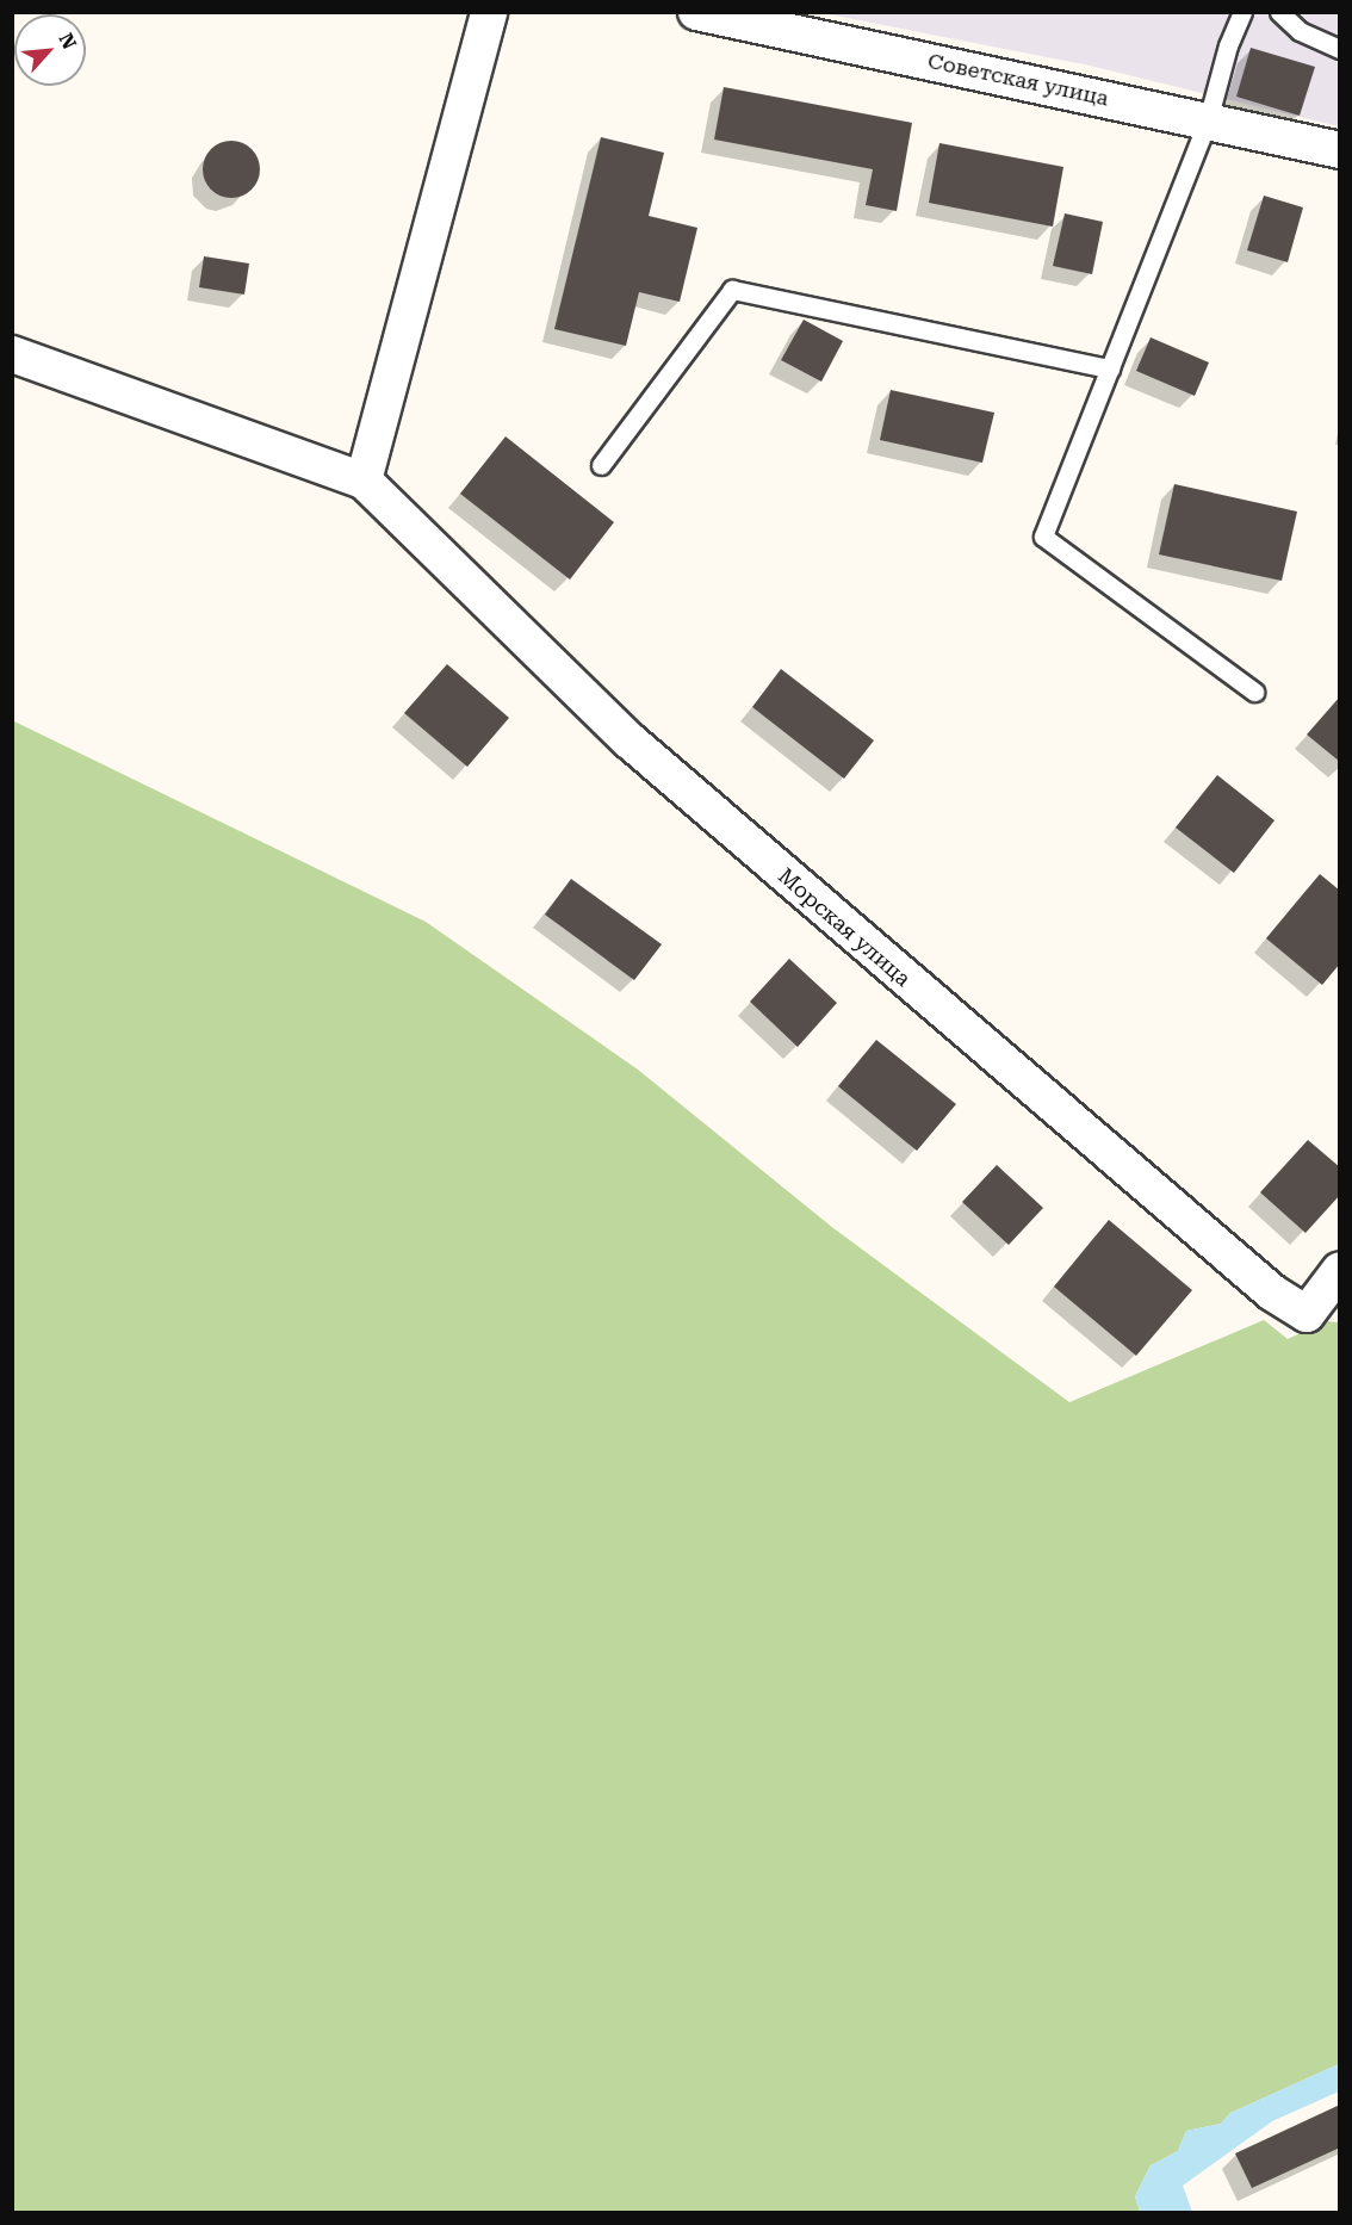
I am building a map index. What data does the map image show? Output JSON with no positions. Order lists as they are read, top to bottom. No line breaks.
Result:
{"streets":{"street":["Советская улица","Морская улица"]},"north":"top right"}
